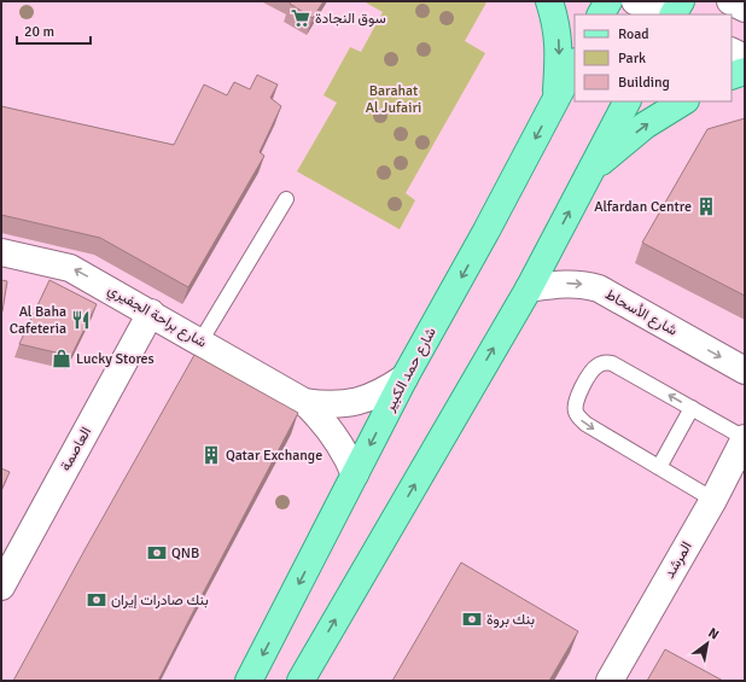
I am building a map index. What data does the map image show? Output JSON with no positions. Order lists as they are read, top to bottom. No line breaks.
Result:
{"streets":{"main road":["شارع حمد الكبير"],"street":["شارع الأسحاط","شارع براحة الجفيري","العاصمة","المرشد"]},"crossings":[["شارع براحة الجفيري","شارع حمد الكبير"],["شارع براحة الجفيري","العاصمة"]],"one_way":["شارع الأسحاط"],"parks":["Barahat Al Jufairi"],"places":{"supermarket":["سوق النجادة"],"building":["Alfardan Centre","Qatar Exchange"],"restaurant":["Al Baha Cafeteria"],"shop":["Lucky Stores"],"bank":["QNB","بنك صادرات إيران","بنك بروة"]},"legend":["Road","Park","Building"],"scale_bar":"20 m","north":"top right"}
